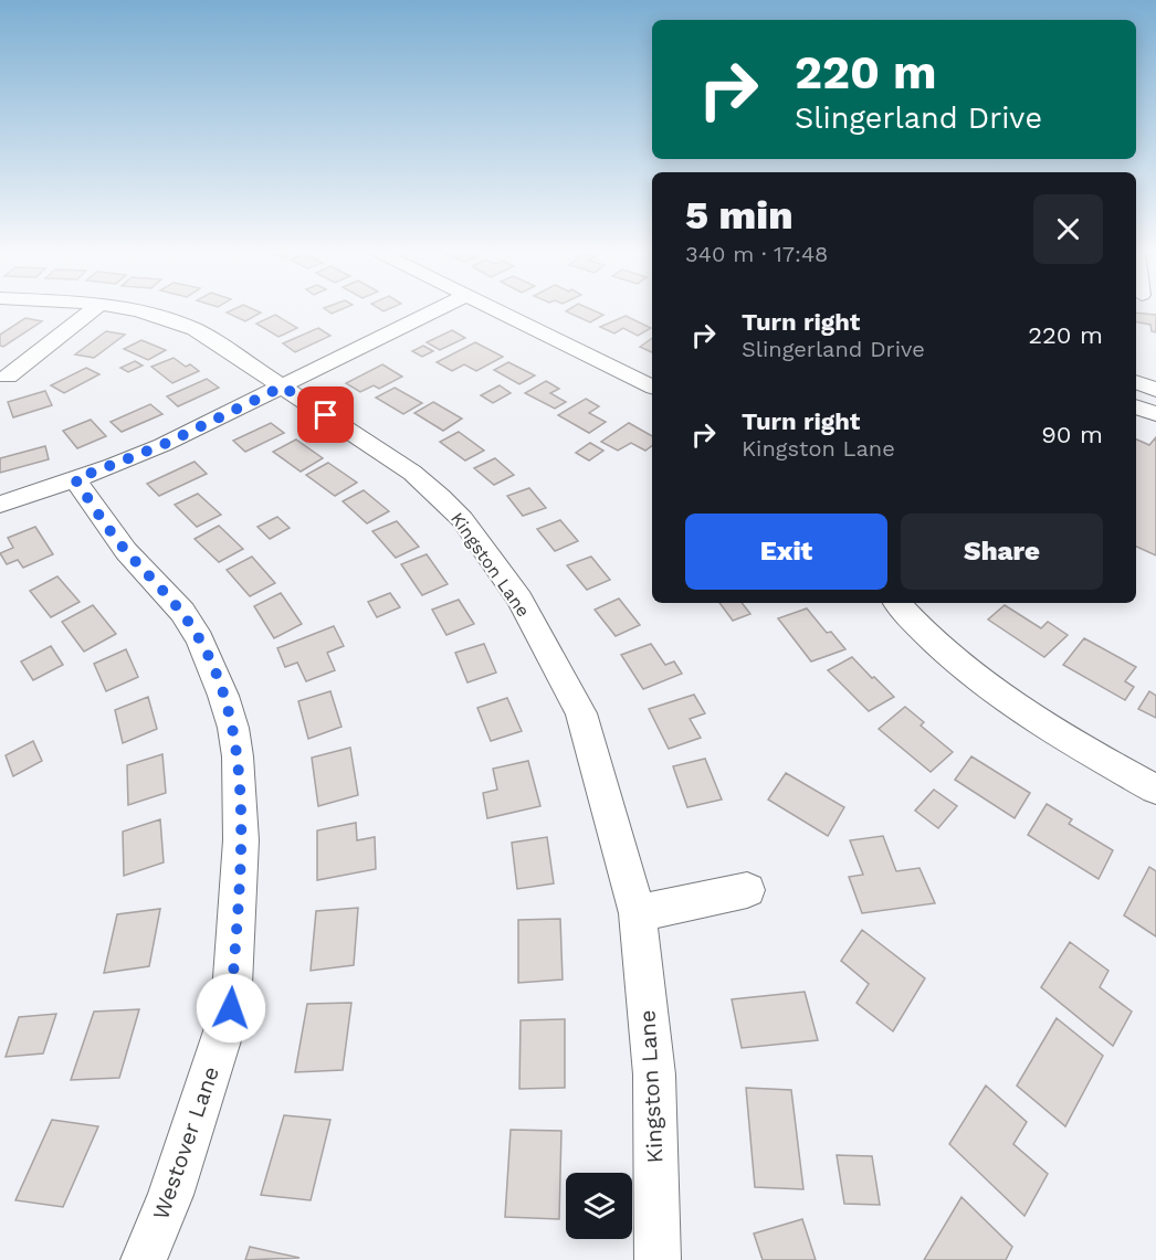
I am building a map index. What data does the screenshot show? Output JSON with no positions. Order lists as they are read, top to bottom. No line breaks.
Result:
{"streets":{"street":["Kingston Lane","Westover Lane"]},"page":{"turn":["220 m","Slingerland Drive"],"heading":["5 min","340 m · 17:48"],"list":[{"name":"Turn right","note":"Slingerland Drive","value":"220 m"},{"name":"Turn right","note":"Kingston Lane","value":"90 m"}],"buttons":["Exit","Share"]}}
